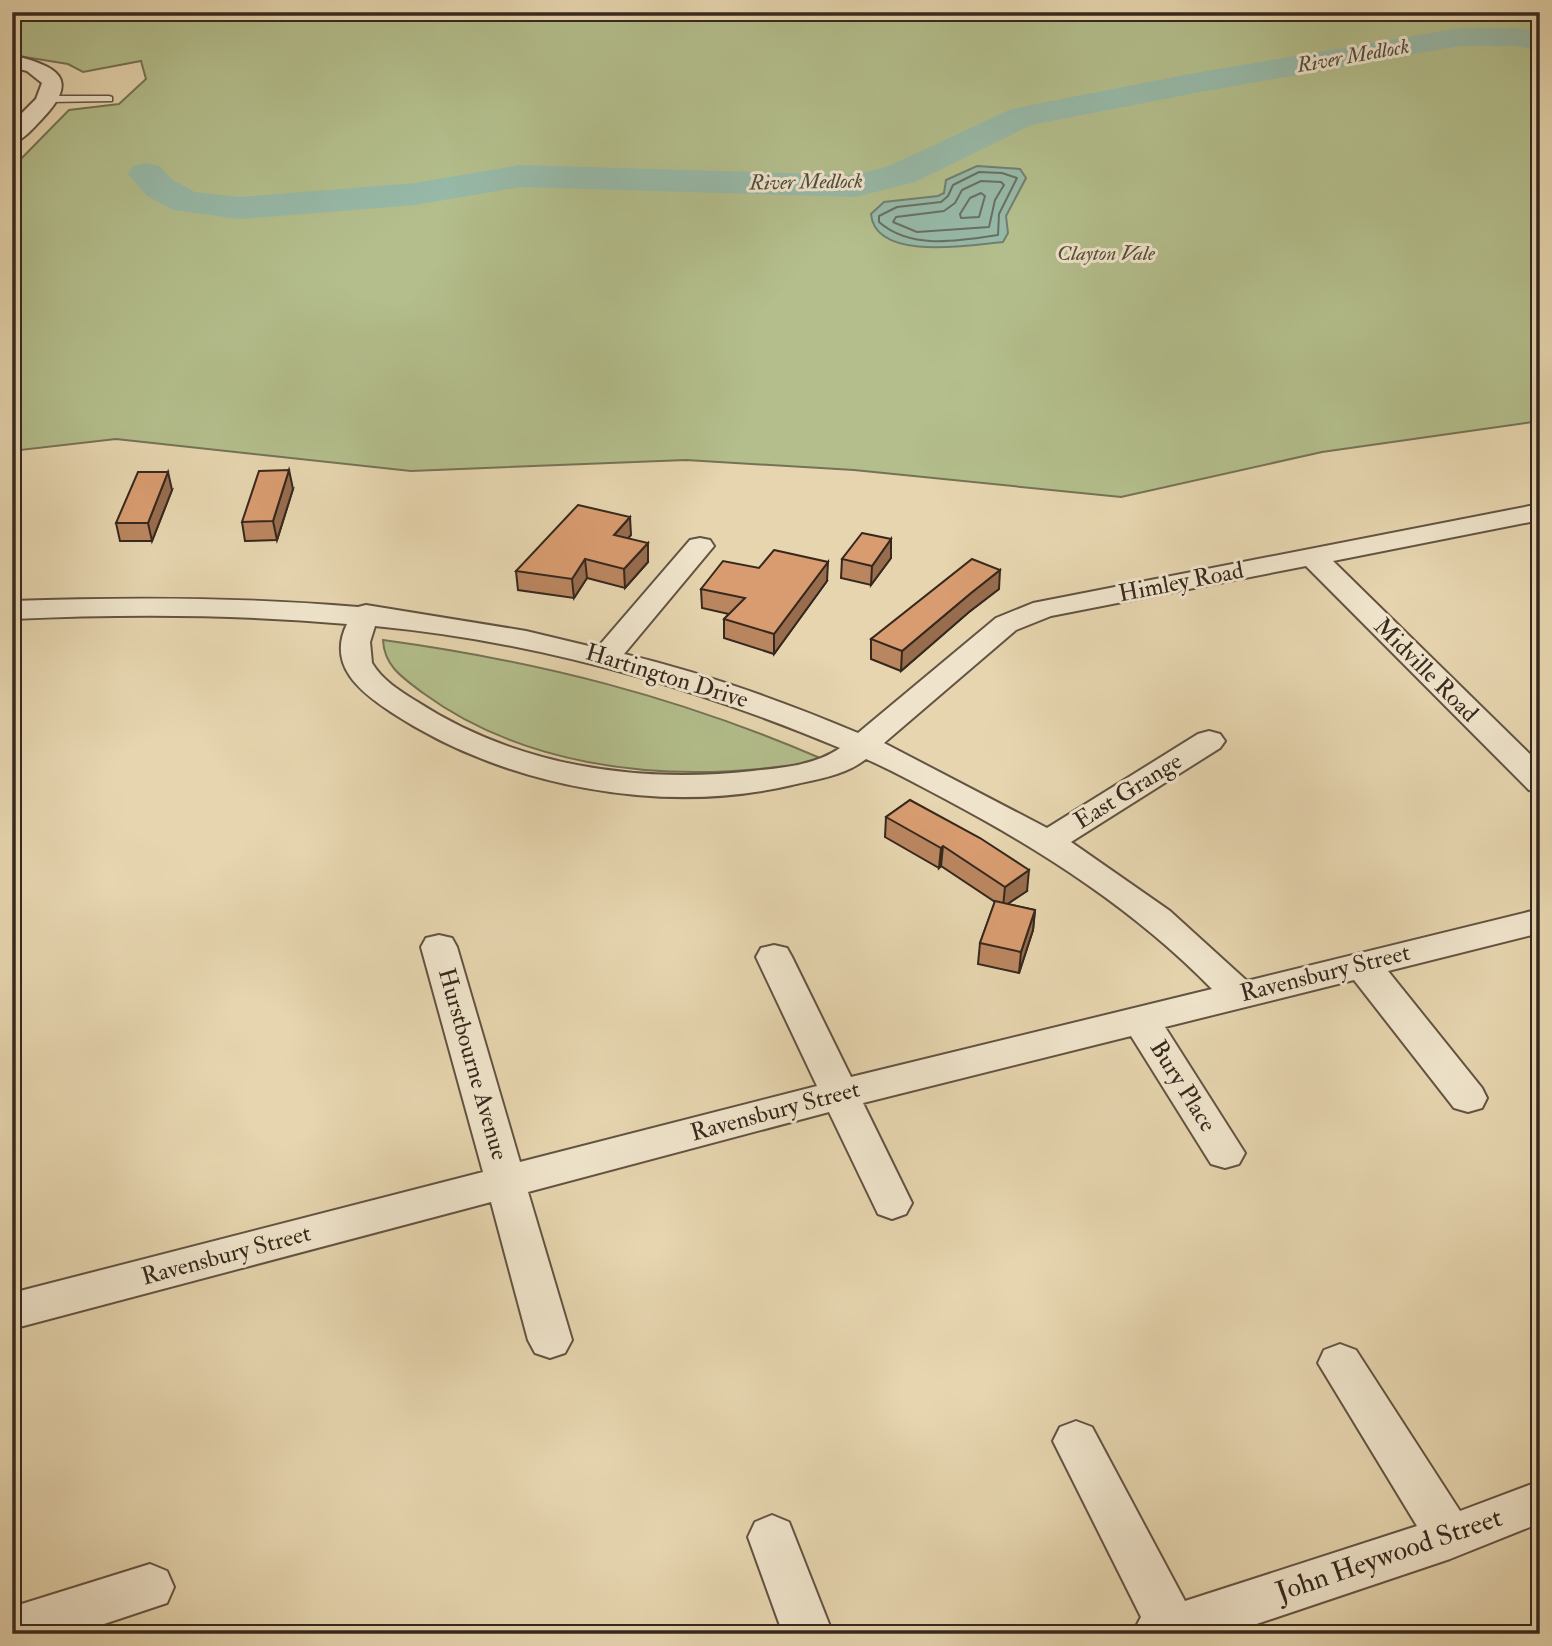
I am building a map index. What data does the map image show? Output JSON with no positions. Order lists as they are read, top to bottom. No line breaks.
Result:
{"streets":{"street":["Himley Road","Midville Road","Hartington Drive","East Grange","Ravensbury Street","Hurstbourne Avenue","Bury Place","John Heywood Street"]},"crossings":[["Himley Road","Midville Road"],["Himley Road","Hartington Drive"],["Hartington Drive","East Grange"],["Hartington Drive","Ravensbury Street"],["Ravensbury Street","Hurstbourne Avenue"],["Ravensbury Street","Bury Place"]],"water":["River Medlock"],"parks":["Clayton Vale"]}
